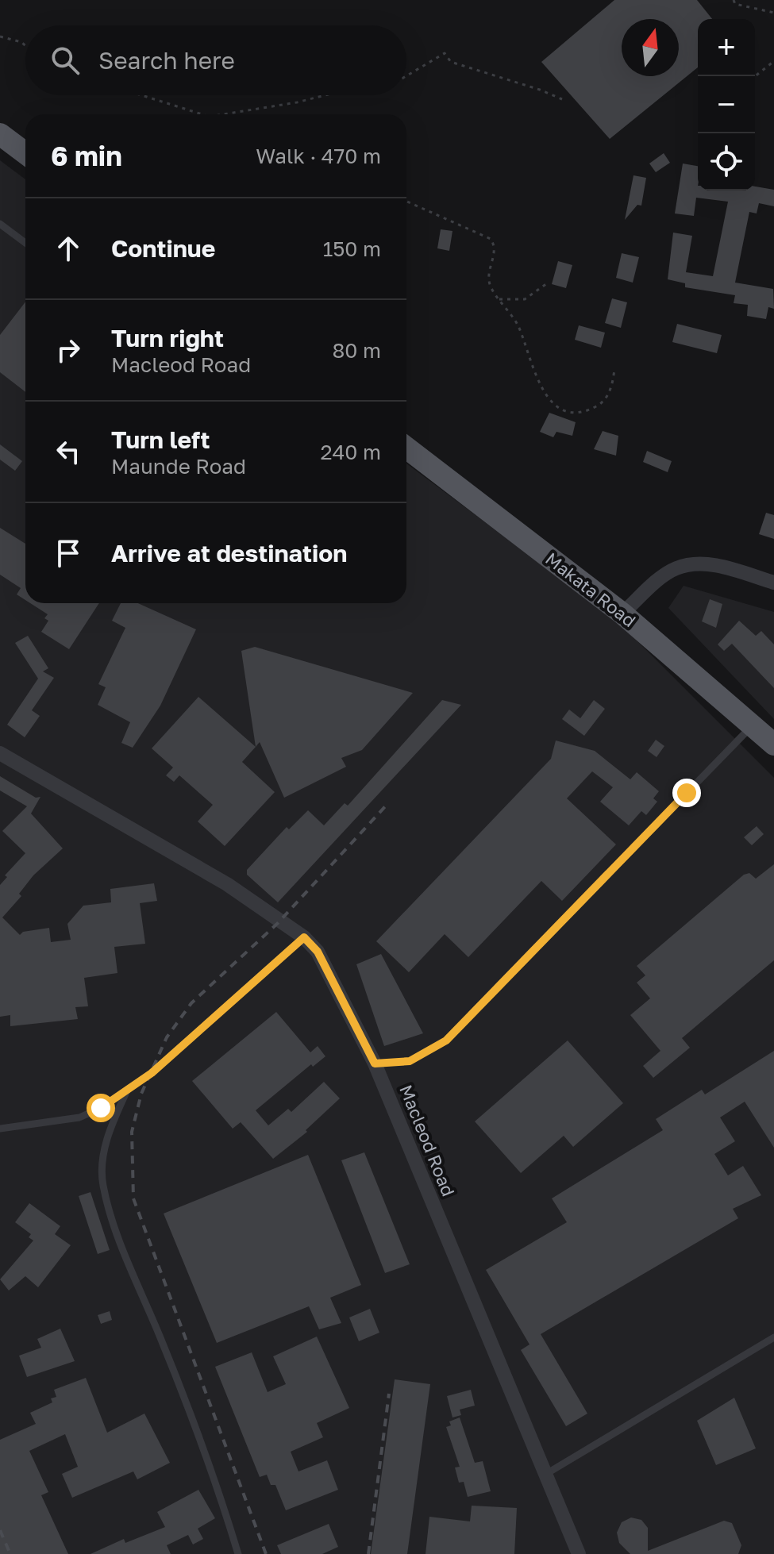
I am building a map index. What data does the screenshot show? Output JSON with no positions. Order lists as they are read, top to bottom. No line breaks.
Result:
{"streets":{"main road":["Makata Road"],"street":["Macleod Road"]},"north":"top","page":{"map_buttons":["+","−"],"search":"Search here","heading":["6 min","Walk · 470 m"],"list":[["Continue","150 m"],["Turn right","Macleod Road","80 m"],["Turn left","Maunde Road","240 m"],"Arrive at destination"]}}
